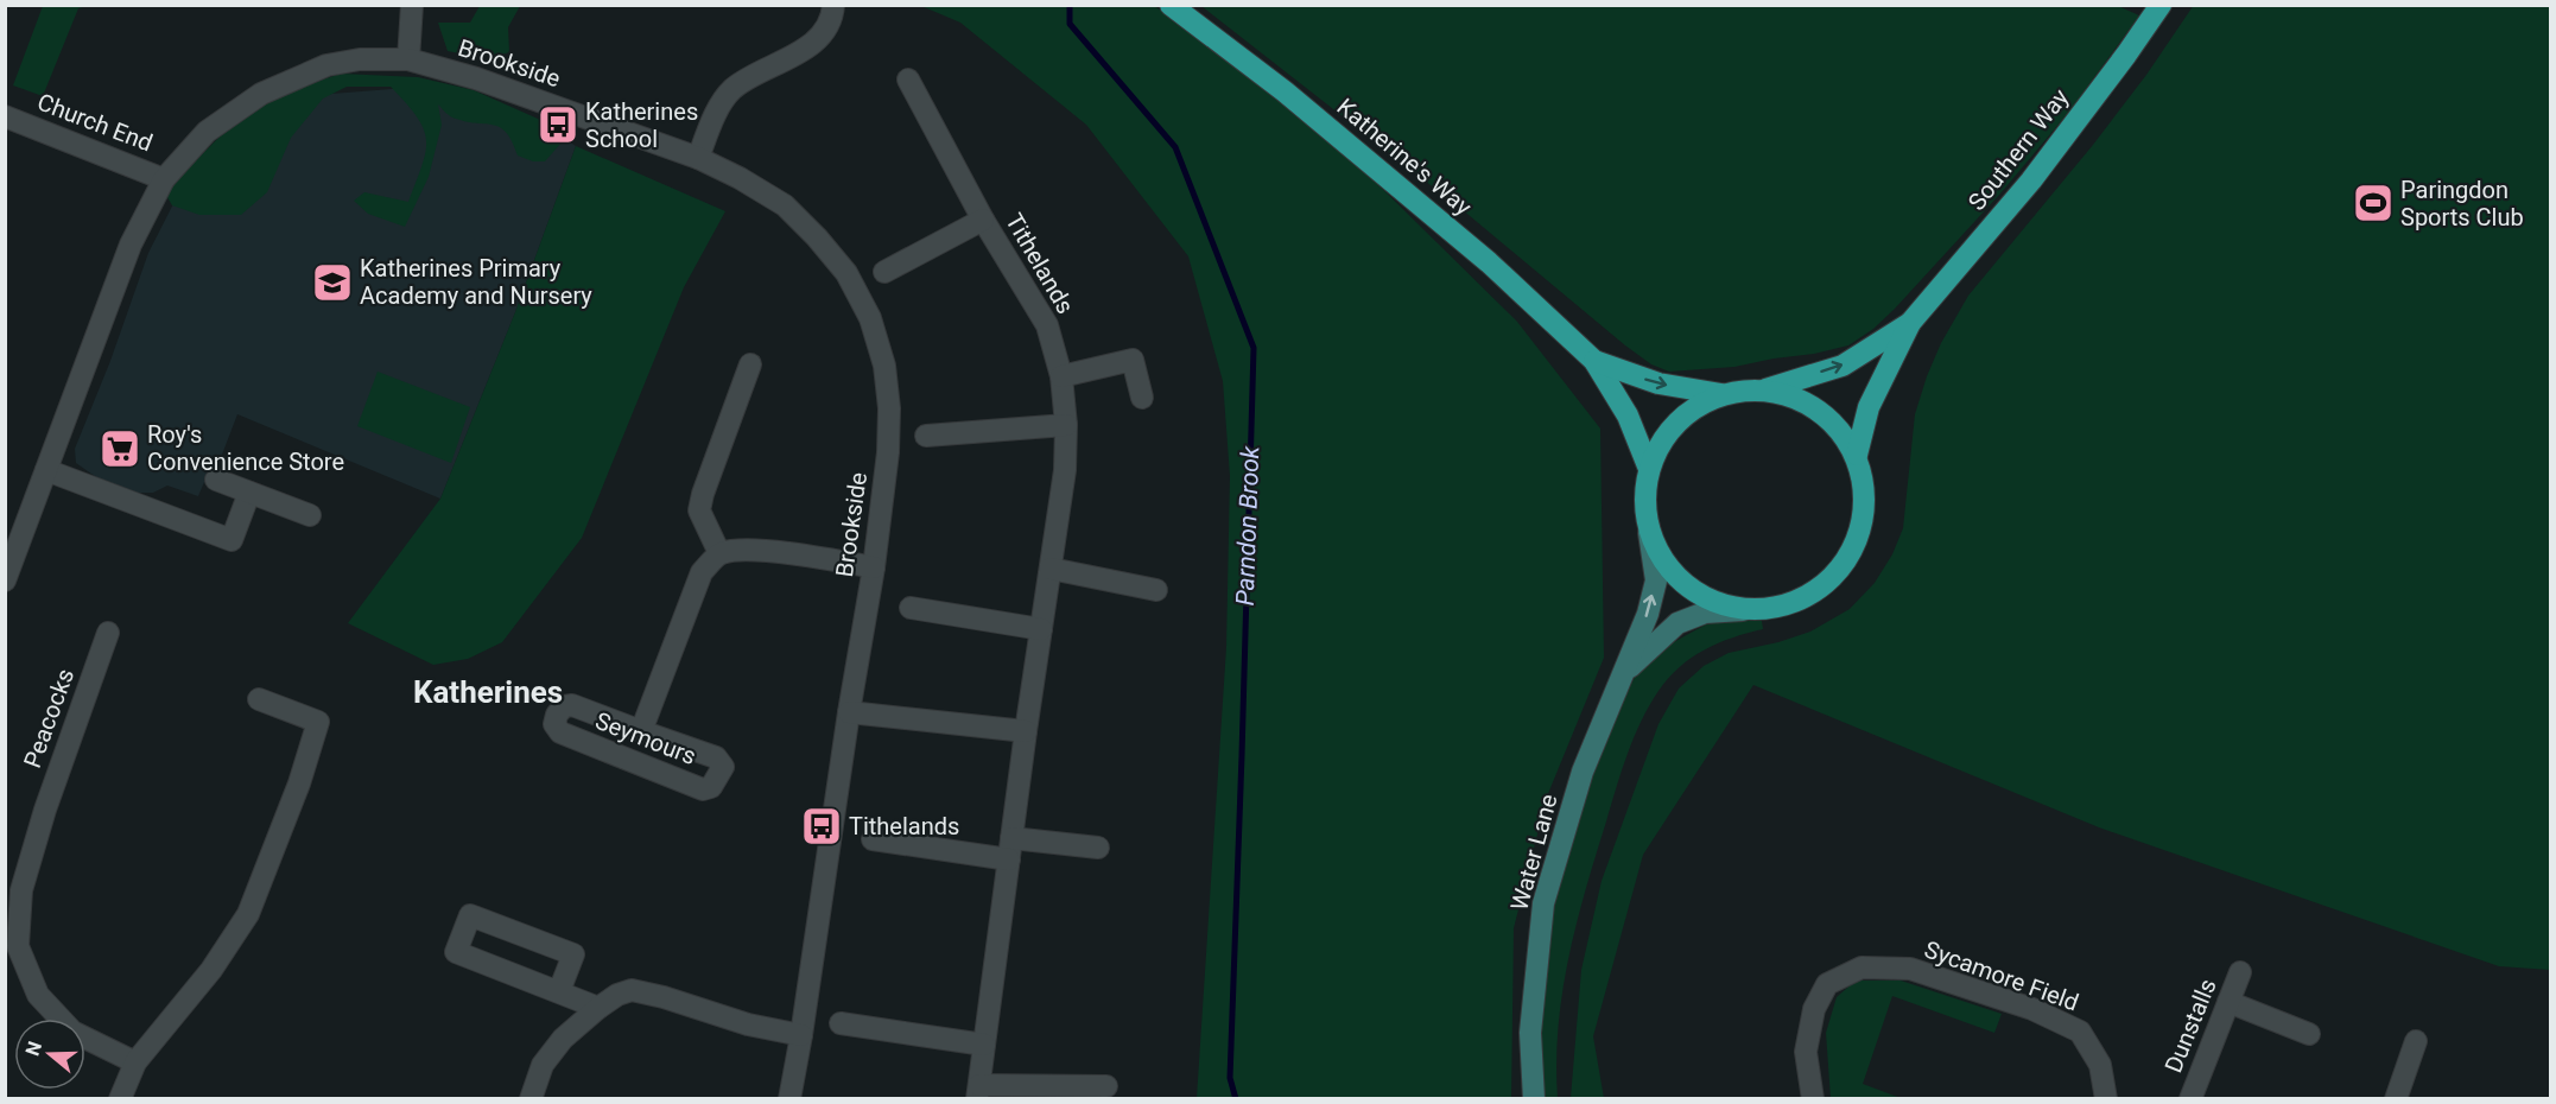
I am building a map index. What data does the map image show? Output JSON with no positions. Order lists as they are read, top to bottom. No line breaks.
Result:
{"streets":{"main road":["Southern Way","Katherine's Way","Water Lane"],"street":["Brookside","Church End","Tithelands","Peacocks","Seymours","Sycamore Field","Dunstalls"]},"crossings":[["Brookside","Church End"],["Southern Way","Katherine's Way"],["Southern Way","Water Lane"],["Katherine's Way","Water Lane"]],"districts":["Katherines"],"water":["Parndon Brook"],"places":{"bus stop":["Katherines School","Tithelands"],"sports":["Paringdon Sports Club"],"school or university":["Katherines Primary Academy and Nursery"],"supermarket":["Roy's Convenience Store"]},"north":"left"}
